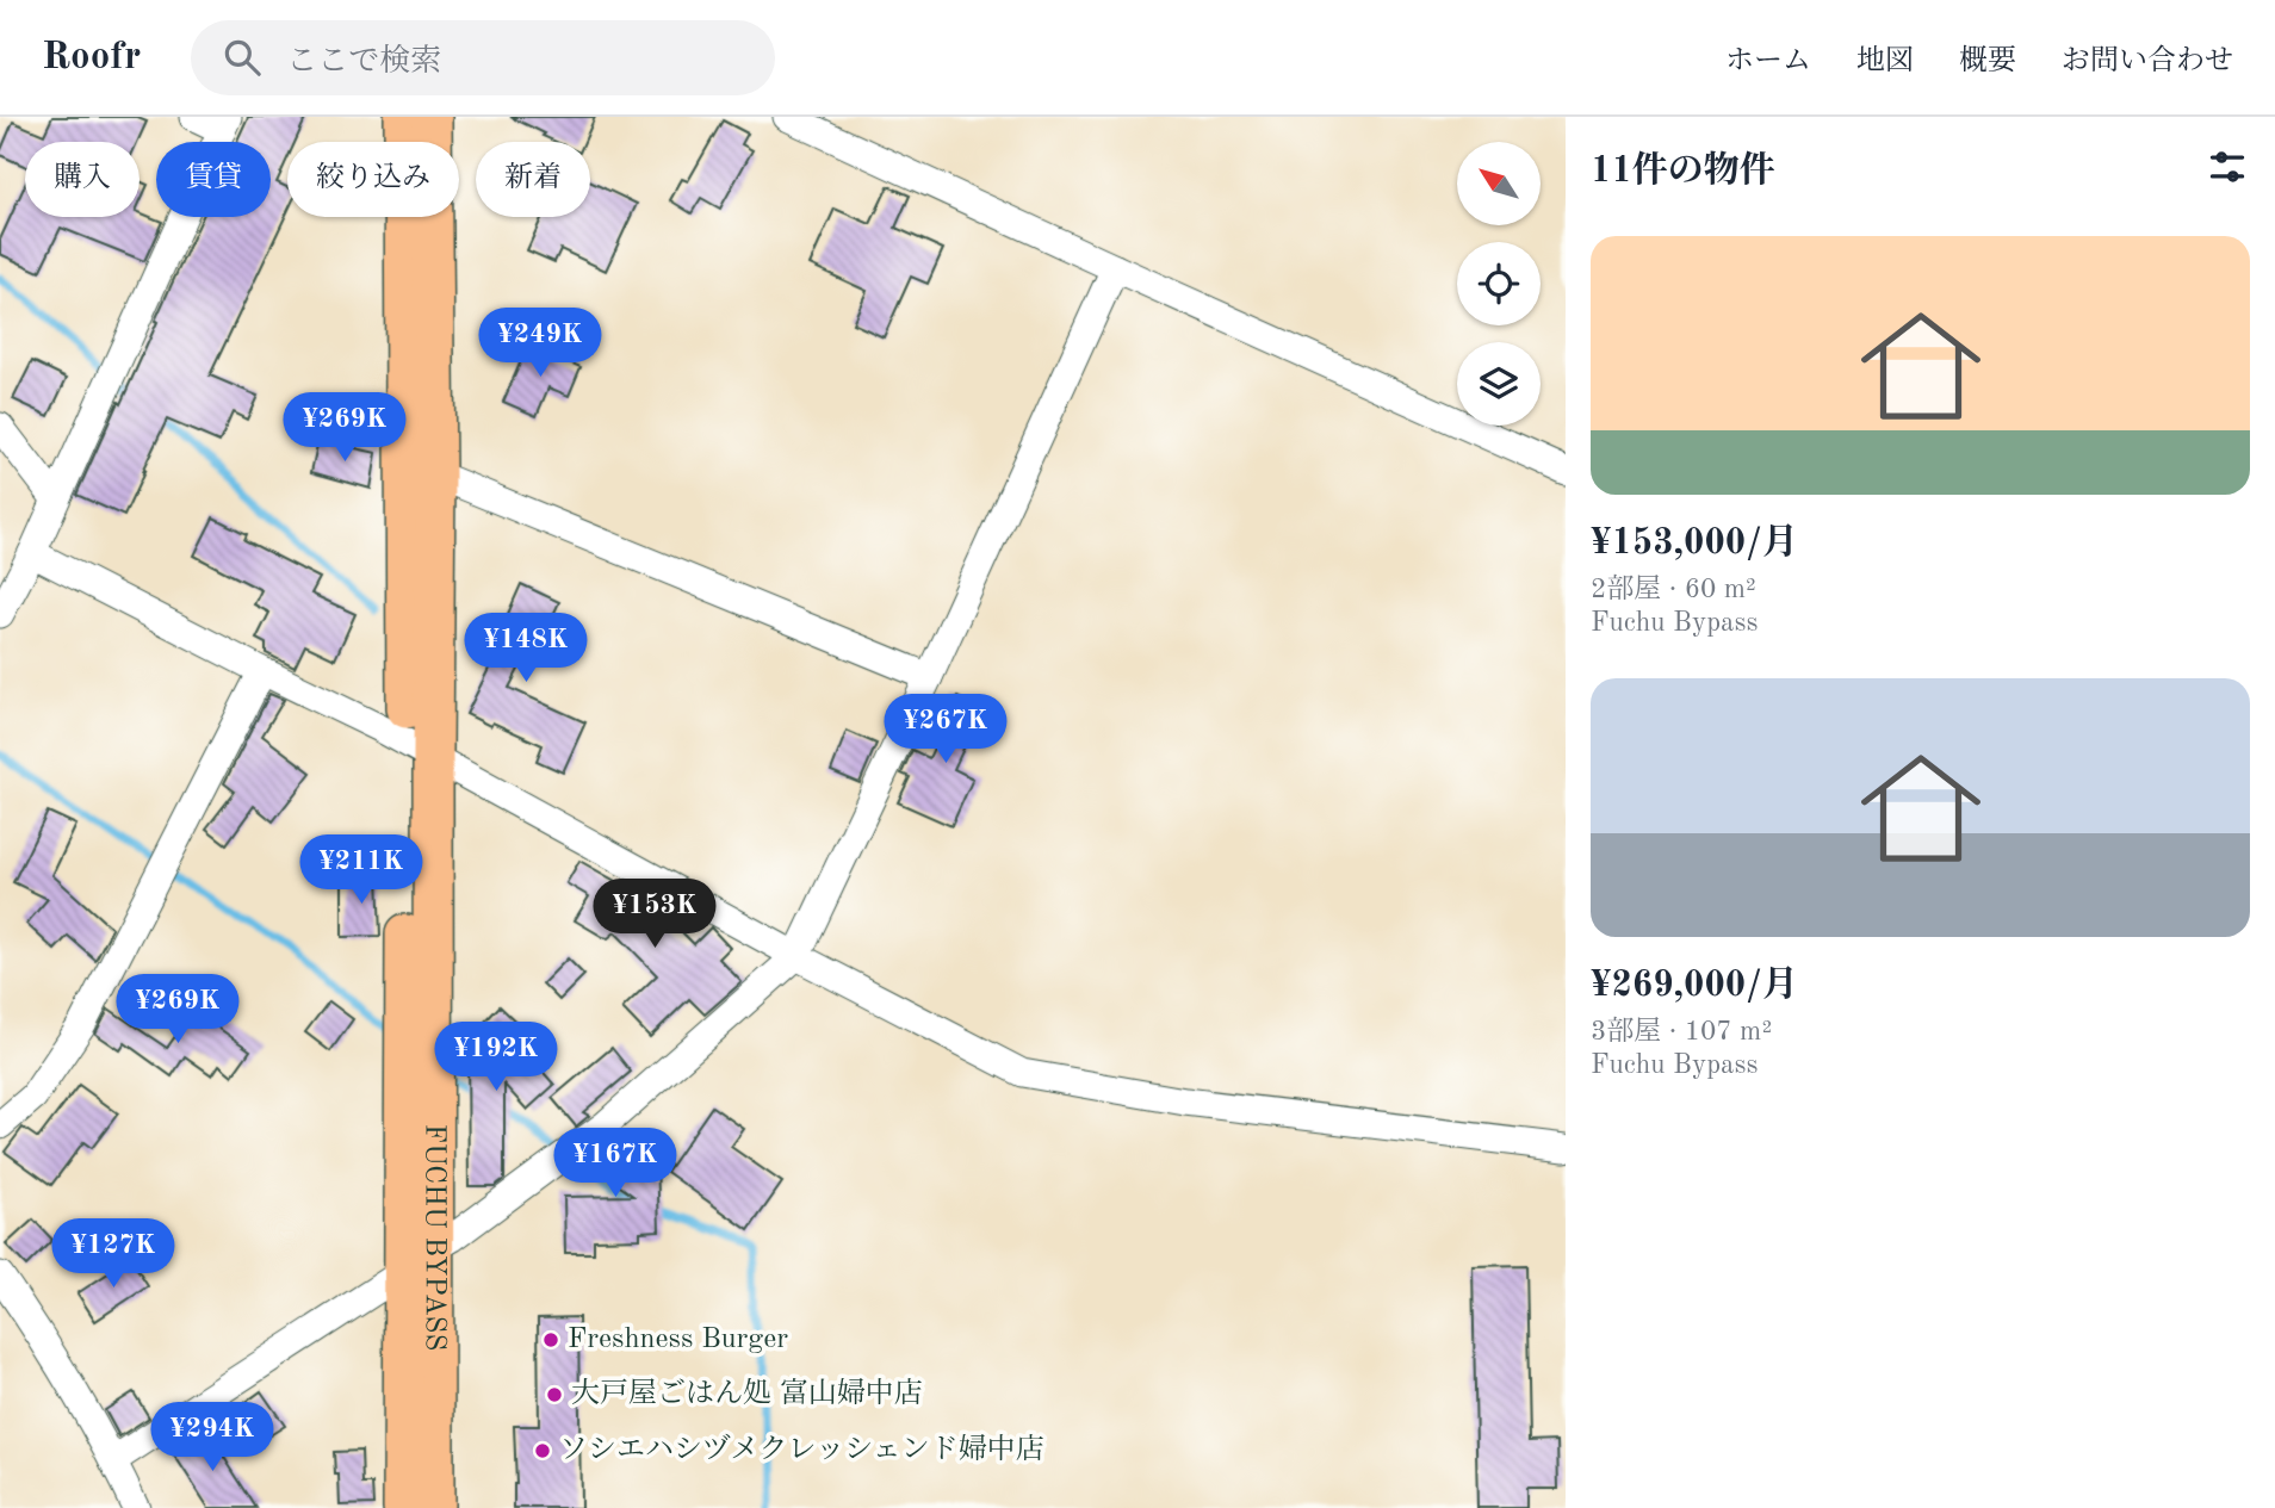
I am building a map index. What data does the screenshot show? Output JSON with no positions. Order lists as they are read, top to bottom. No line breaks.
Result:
{"streets":{"highway":["FUCHU BYPASS"]},"places":["Freshness Burger","大戸屋ごはん処 富山婦中店","ソシエハシヅメクレッシェンド婦中店"],"north":"top left","page":{"header":"Roofr","search":"ここで検索","nav":["ホーム","地図","概要","お問い合わせ"],"heading":"11件の物件","chip":["購入","賃貸","絞り込み","新着"],"list":[{"name":"¥153,000/月","note":"2部屋 · 60 m² · Fuchu Bypass"},{"name":"¥269,000/月","note":"3部屋 · 107 m² · Fuchu Bypass"}],"price":["¥249K","¥269K","¥148K","¥267K","¥211K","¥153K","¥269K","¥192K","¥167K","¥127K","¥294K"]}}
